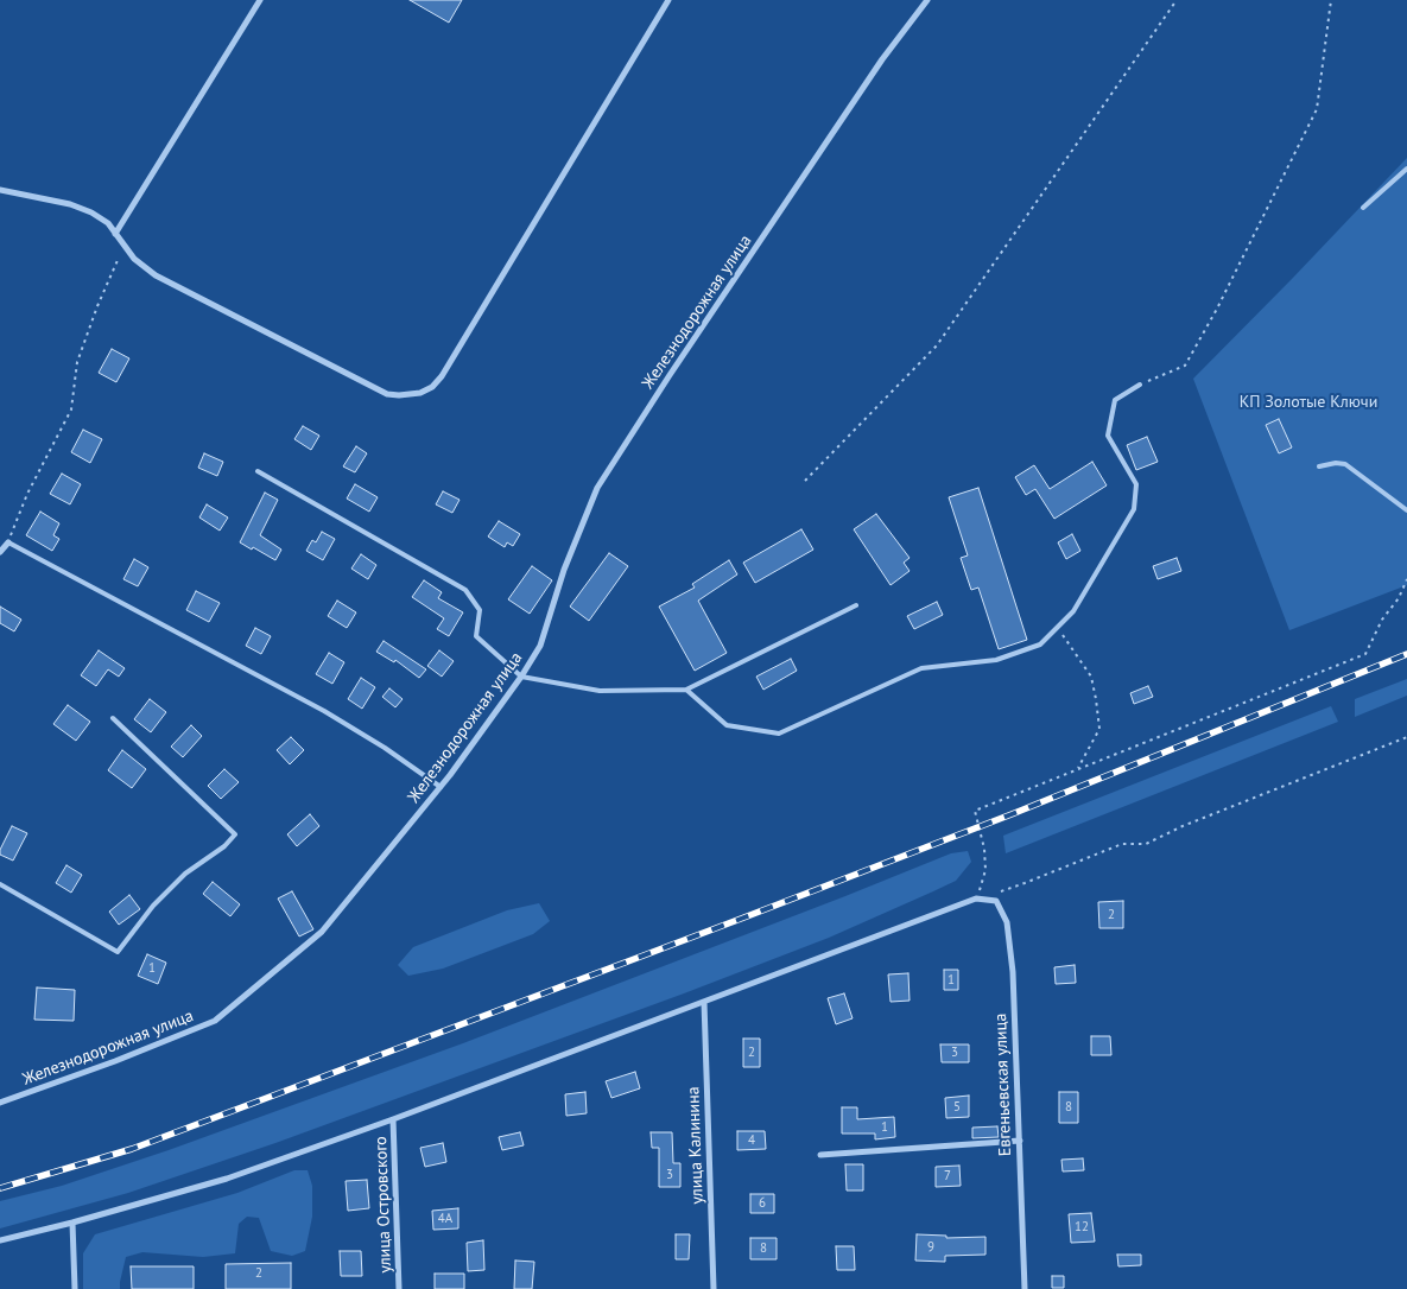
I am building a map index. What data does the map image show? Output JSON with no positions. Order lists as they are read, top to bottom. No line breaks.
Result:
{"streets":{"street":["Железнодорожная улица","Евгеньевская улица","улица Калинина","улица Островского"]},"parks":["КП Золотые Ключи"],"house_numbers":["2","1","1","2","3","5","8","1","4","3","7","6","4А","12","9","8","2"]}
